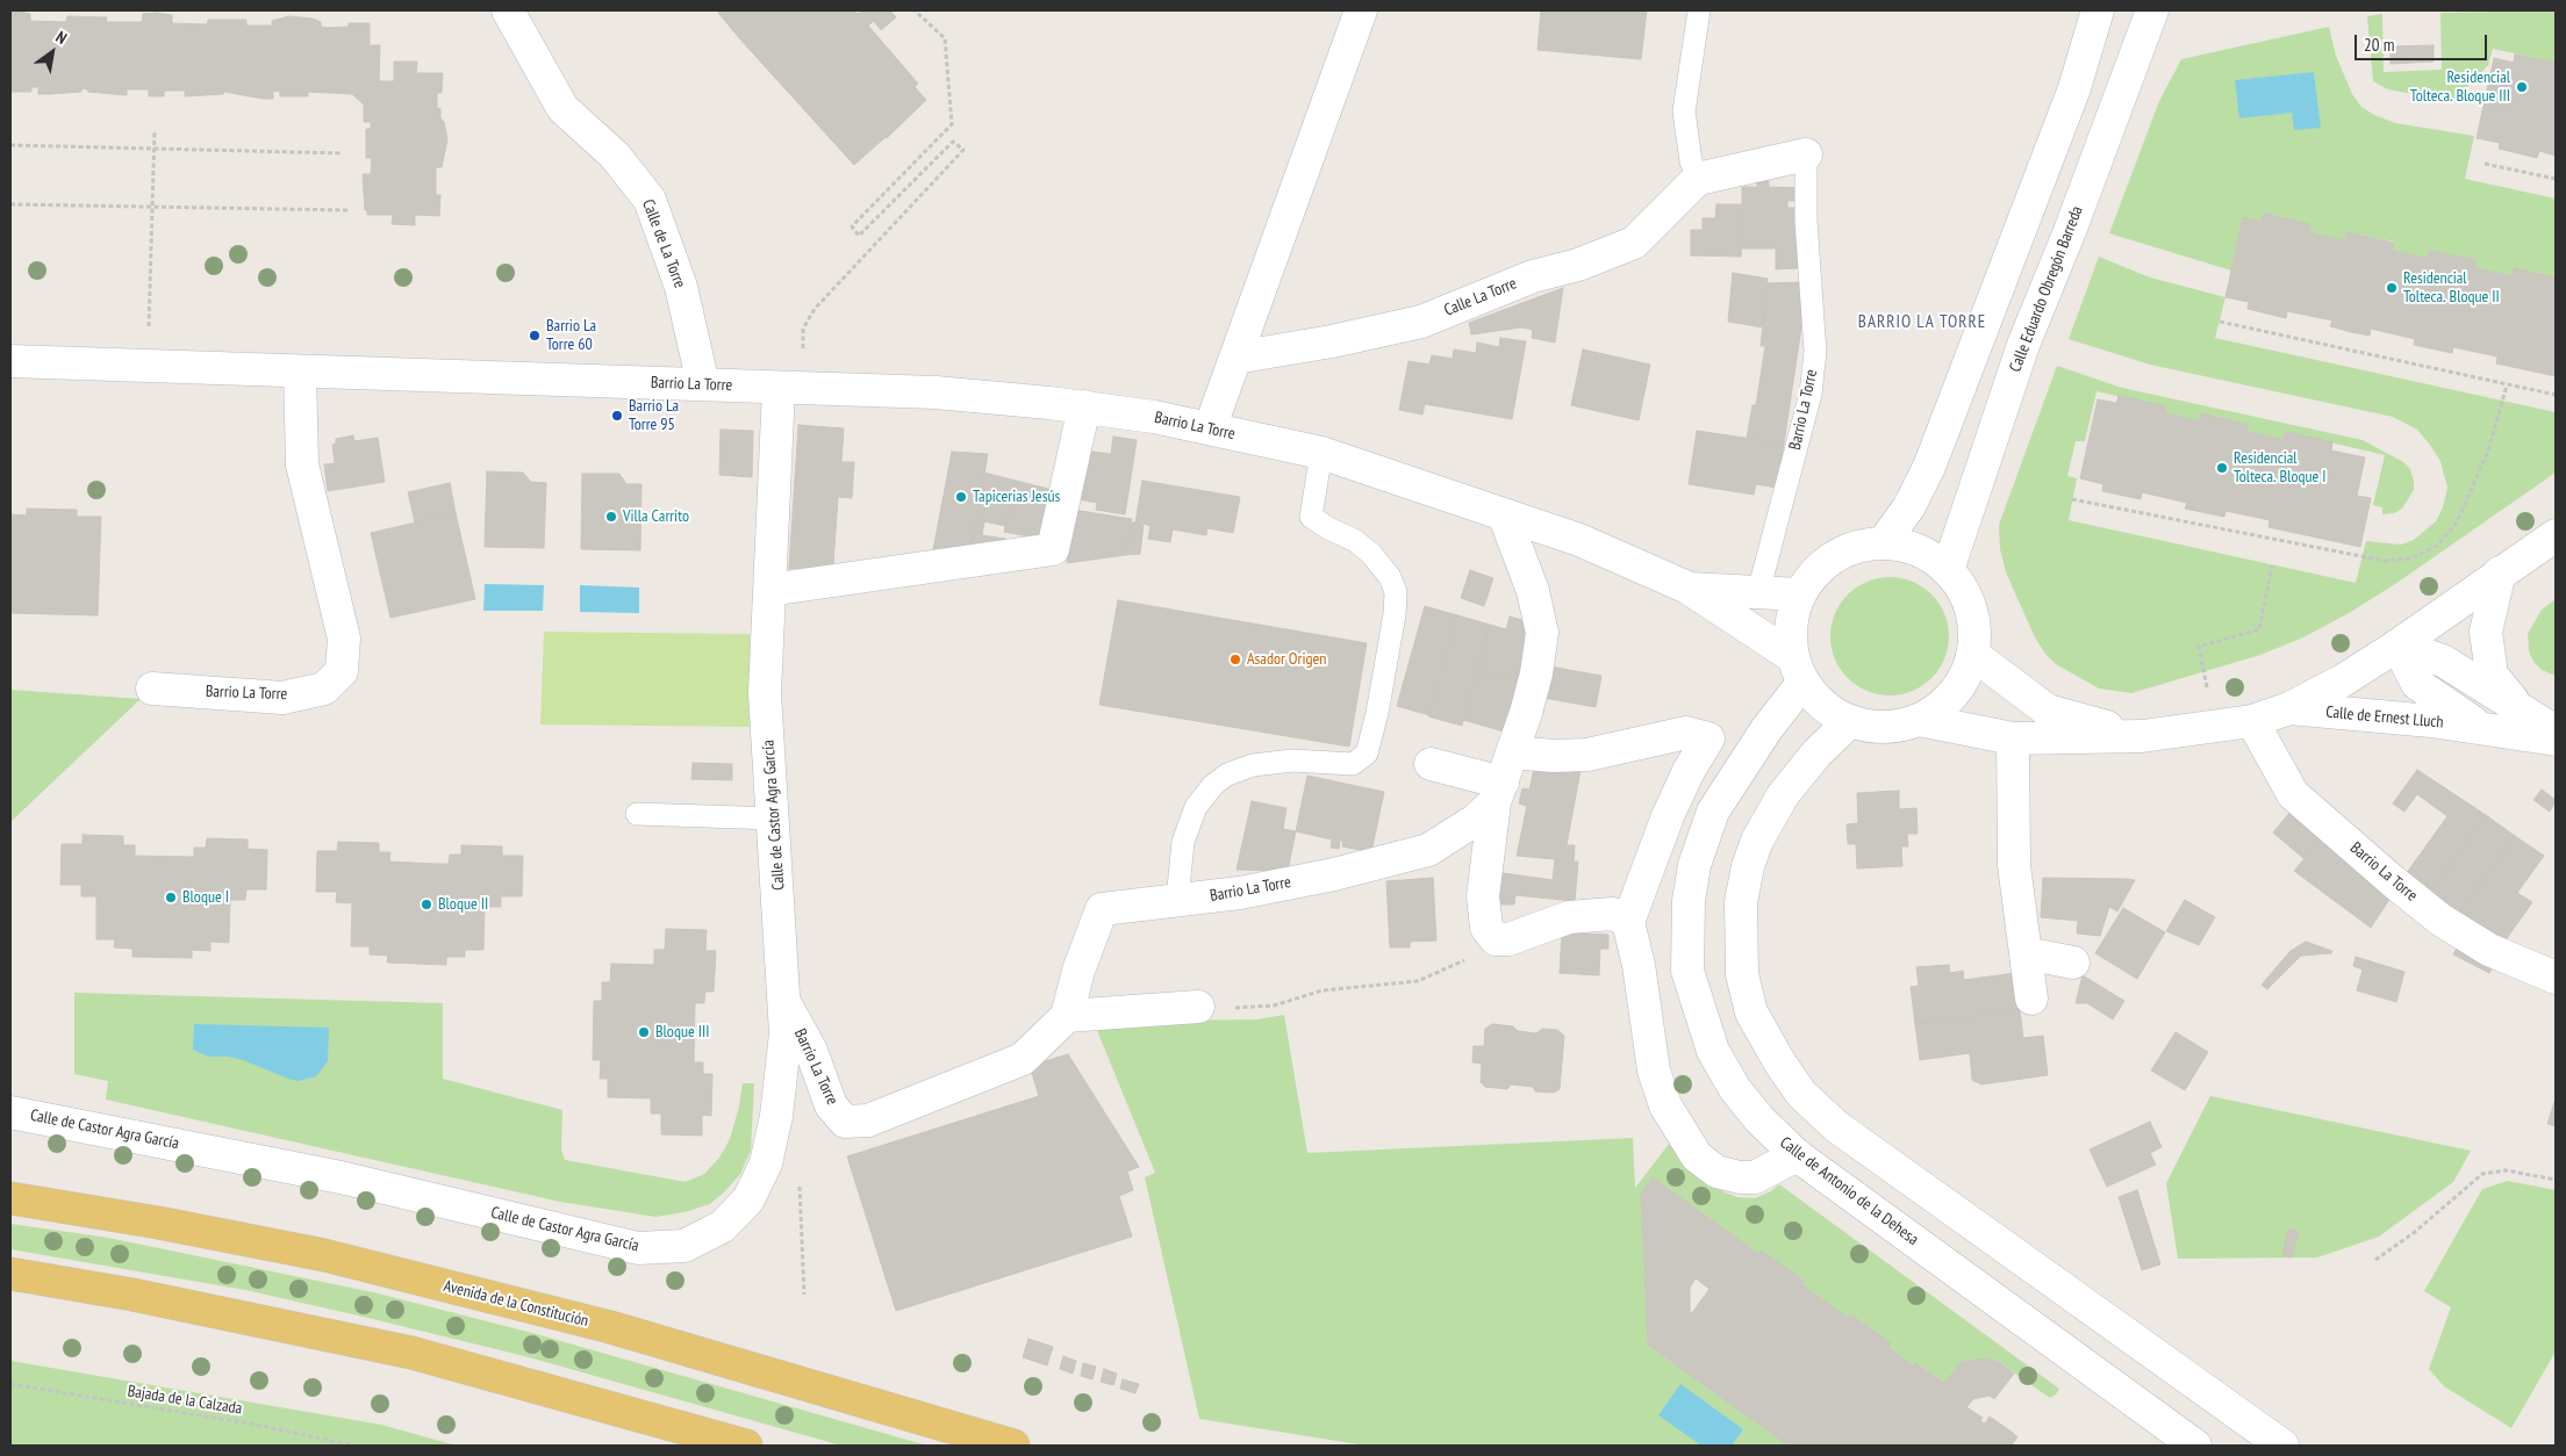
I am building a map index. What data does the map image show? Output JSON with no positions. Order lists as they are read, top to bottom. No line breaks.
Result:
{"streets":{"main road":["Avenida de la Constitución"],"street":["Calle de La Torre","Calle Eduardo Obregón Barreda","Calle La Torre","Barrio La Torre","Calle de Ernest Lluch","Calle de Castor Agra García","Calle de Antonio de la Dehesa"],"path":["Bajada de la Calzada"]},"crossings":[["Calle de La Torre","Barrio La Torre"],["Calle Eduardo Obregón Barreda","Barrio La Torre"],["Calle Eduardo Obregón Barreda","Calle de Antonio de la Dehesa"],["Barrio La Torre","Calle de Ernest Lluch"],["Barrio La Torre","Calle de Castor Agra García"],["Barrio La Torre","Calle de Antonio de la Dehesa"]],"districts":["BARRIO LA TORRE"],"places":["Residencial Tolteca. Bloque III","Residencial Tolteca. Bloque II","Barrio La Torre 60","Barrio La Torre 95","Residencial Tolteca. Bloque I","Tapicerias Jesús","Villa Carrito","Asador Origen","Bloque I","Bloque II","Bloque III"],"scale_bar":"20 m","north":"top right"}
